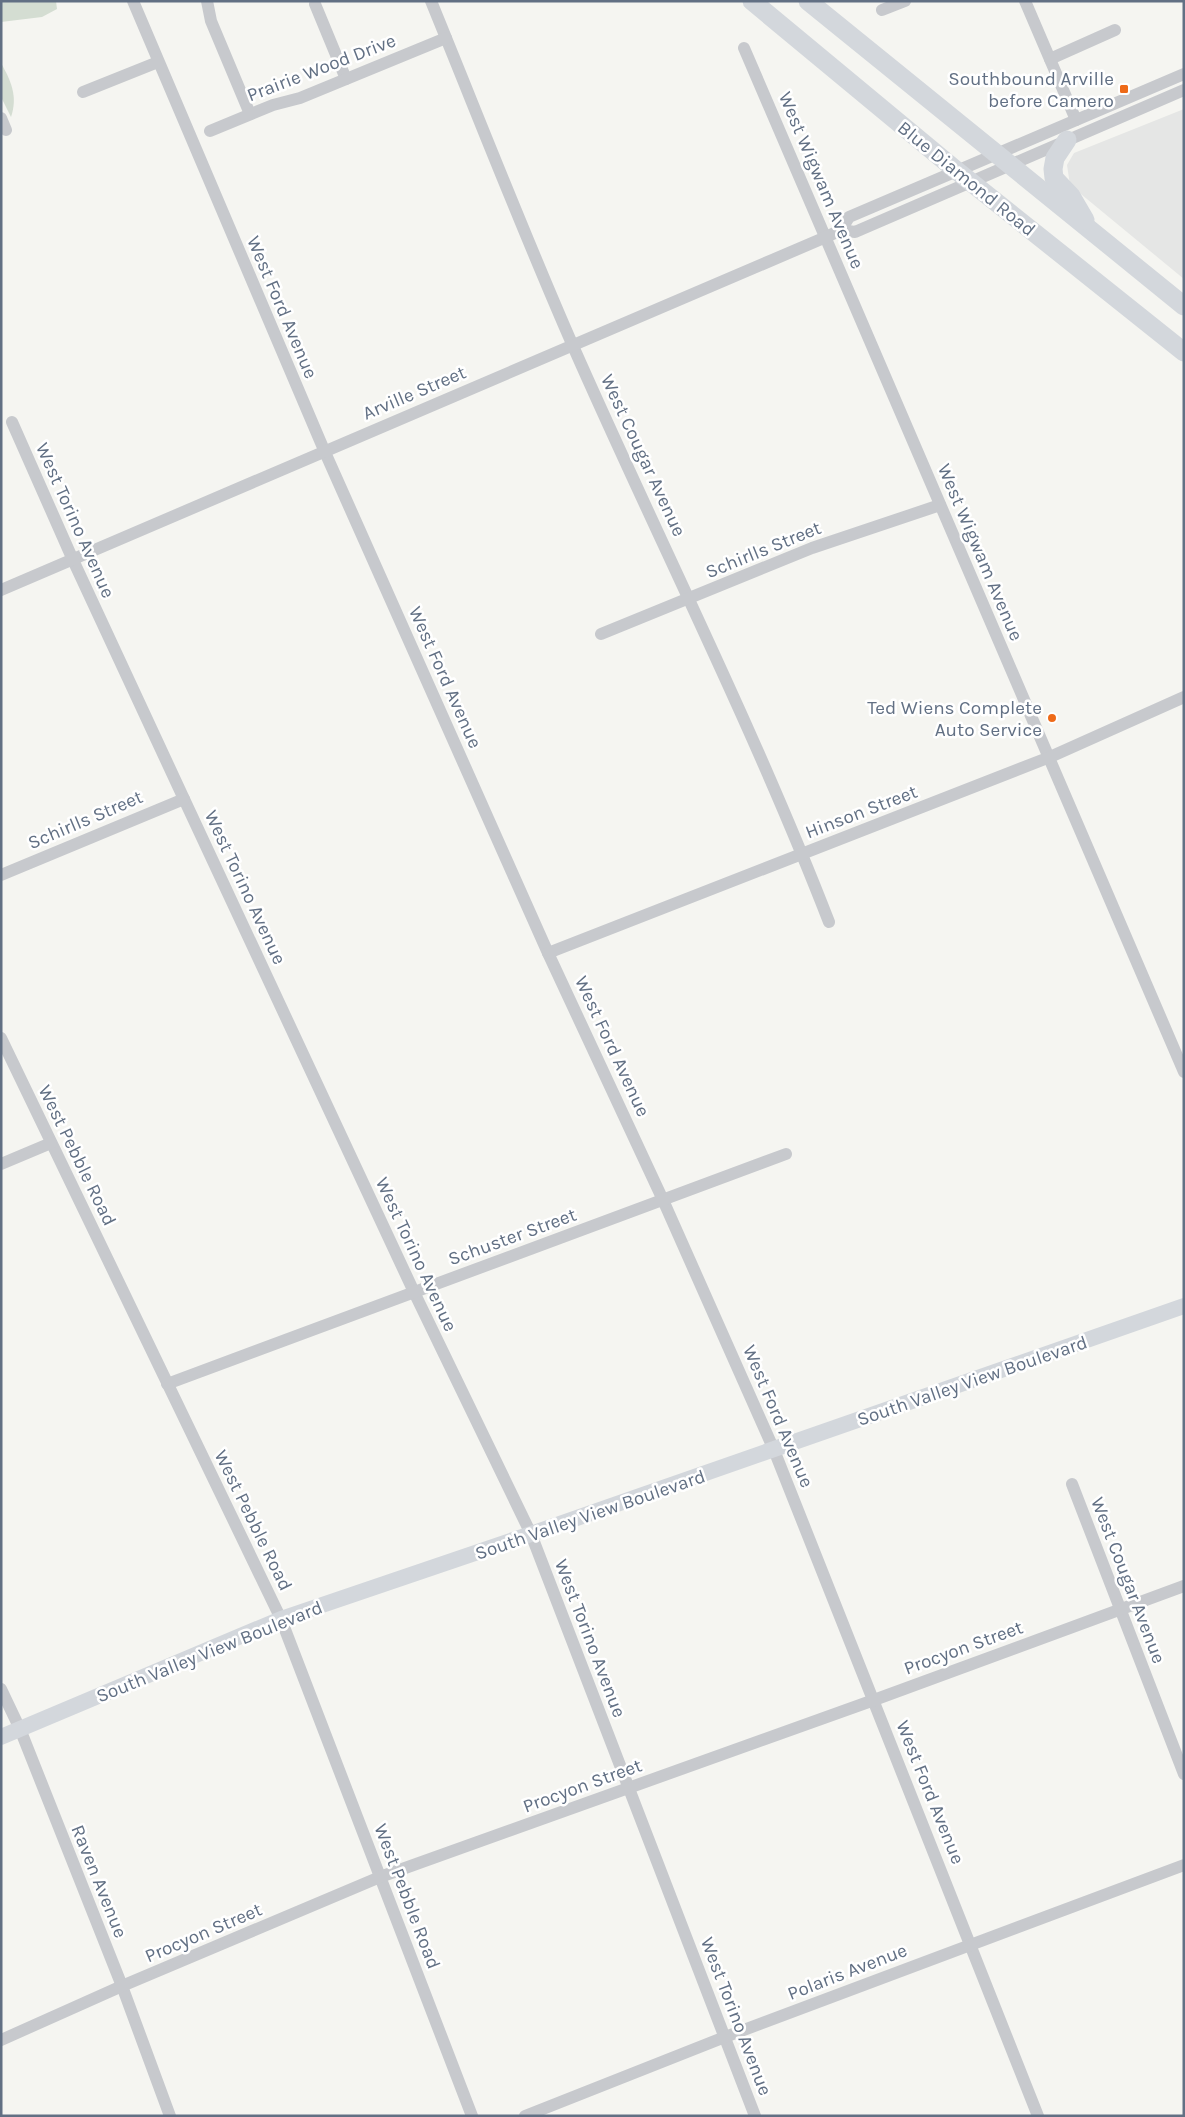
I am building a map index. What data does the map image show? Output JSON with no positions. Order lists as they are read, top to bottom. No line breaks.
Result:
{"streets":{"highway":["Blue Diamond Road"],"main road":["South Valley View Boulevard"],"street":["Prairie Wood Drive","West Wigwam Avenue","West Ford Avenue","Arville Street","West Cougar Avenue","West Torino Avenue","Schirlls Street","Hinson Street","West Pebble Road","Schuster Street","Procyon Street","Raven Avenue","Polaris Avenue"]},"crossings":[["Prairie Wood Drive","West Cougar Avenue"],["Blue Diamond Road","Arville Street"],["West Wigwam Avenue","Arville Street"],["West Wigwam Avenue","Schirlls Street"],["West Wigwam Avenue","Hinson Street"],["West Ford Avenue","Arville Street"],["West Ford Avenue","Hinson Street"],["West Ford Avenue","Schuster Street"],["West Ford Avenue","South Valley View Boulevard"],["West Ford Avenue","Procyon Street"],["West Ford Avenue","Polaris Avenue"],["Arville Street","West Cougar Avenue"],["Arville Street","West Torino Avenue"],["West Cougar Avenue","Schirlls Street"],["West Cougar Avenue","Hinson Street"],["West Cougar Avenue","Procyon Street"],["West Torino Avenue","Schirlls Street"],["West Torino Avenue","Schuster Street"],["West Torino Avenue","South Valley View Boulevard"],["West Torino Avenue","Procyon Street"],["West Torino Avenue","Polaris Avenue"],["West Pebble Road","Schuster Street"],["West Pebble Road","South Valley View Boulevard"],["West Pebble Road","Procyon Street"],["South Valley View Boulevard","Raven Avenue"],["Procyon Street","Raven Avenue"]],"places":{"transit":["Southbound Arville before Camero"],"other":["Ted Wiens Complete Auto Service"]}}
